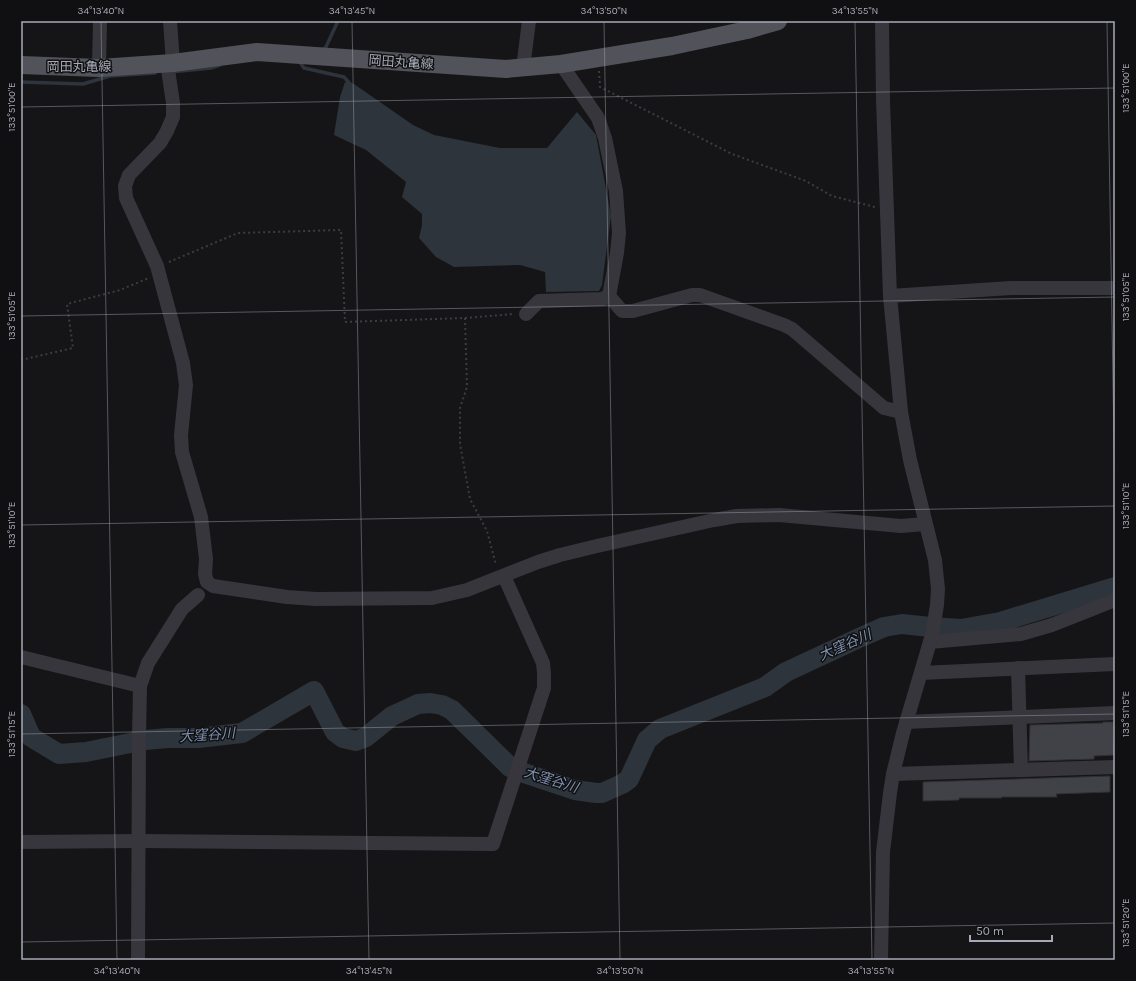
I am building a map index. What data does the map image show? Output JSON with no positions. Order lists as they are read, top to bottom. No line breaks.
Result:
{"streets":{"main road":["岡田丸亀線"]},"water":["大窪谷川"],"scale_bar":"50 m","coordinates":["34°13'40\"N","34°13'45\"N","34°13'50\"N","34°13'55\"N","133°51'00\"E","133°51'05\"E","133°51'10\"E","133°51'15\"E","133°51'20\"E"]}
